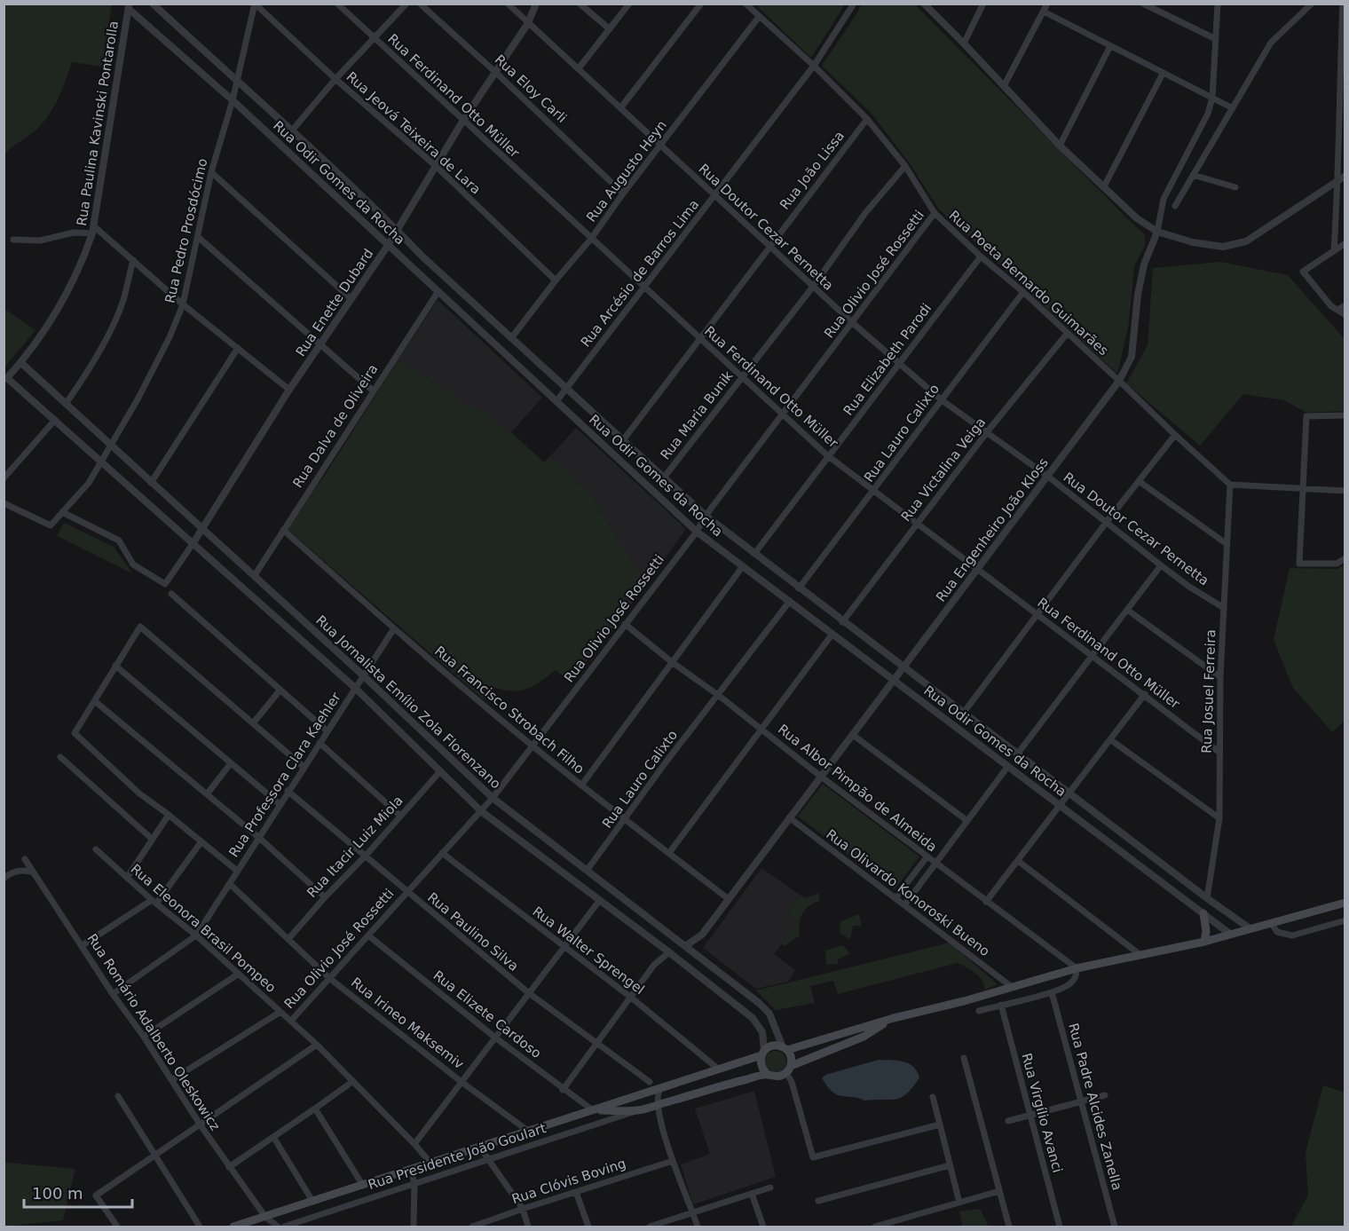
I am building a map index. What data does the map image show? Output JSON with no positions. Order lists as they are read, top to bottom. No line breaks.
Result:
{"streets":{"main road":["Rua Presidente João Goulart"],"street":["Rua Eloy Carli","Rua Ferdinand Otto Müller","Rua Paulina Kavinski Pontarolla","Rua Jeová Teixeira de Lara","Rua João Lissa","Rua Augusto Heyn","Rua Odir Gomes da Rocha","Rua Doutor Cezar Pernetta","Rua Pedro Prosdócimo","Rua Arcésio de Barros Lima","Rua Olivio José Rossetti","Rua Poeta Bernardo Guimarães","Rua Enette Dubard","Rua Elizabeth Parodi","Rua Maria Bunik","Rua Dalva de Oliveira","Rua Lauro Calixto","Rua Victalina Veiga","Rua Engenheiro João Kloss","Rua Josuel Ferreira","Rua Jornalista Emílio Zola Florenzano","Rua Francisco Strobach Filho","Rua Professora Clara Kaehler","Rua Albor Pimpão de Almeida","Rua Itacir Luiz Miola","Rua Olivardo Konoroski Bueno","Rua Eleonora Brasil Pompeo","Rua Paulino Silva","Rua Walter Sprengel","Rua Elizete Cardoso","Rua Irineo Maksemiv","Rua Romário Adalberto Oleskowicz","Rua Padre Alcides Zanella","Rua Virgílio Avanci","Rua Clóvis Boving"]},"crossings":[["Rua Eloy Carli","Rua Augusto Heyn"],["Rua Eloy Carli","Rua Enette Dubard"],["Rua Ferdinand Otto Müller","Rua João Lissa"],["Rua Ferdinand Otto Müller","Rua Augusto Heyn"],["Rua Ferdinand Otto Müller","Rua Arcésio de Barros Lima"],["Rua Ferdinand Otto Müller","Rua Olivio José Rossetti"],["Rua Ferdinand Otto Müller","Rua Enette Dubard"],["Rua Ferdinand Otto Müller","Rua Elizabeth Parodi"],["Rua Ferdinand Otto Müller","Rua Maria Bunik"],["Rua Ferdinand Otto Müller","Rua Lauro Calixto"],["Rua Ferdinand Otto Müller","Rua Victalina Veiga"],["Rua Ferdinand Otto Müller","Rua Engenheiro João Kloss"],["Rua Ferdinand Otto Müller","Rua Josuel Ferreira"],["Rua Paulina Kavinski Pontarolla","Rua Odir Gomes da Rocha"],["Rua Paulina Kavinski Pontarolla","Rua Jornalista Emílio Zola Florenzano"],["Rua Jeová Teixeira de Lara","Rua Augusto Heyn"],["Rua Jeová Teixeira de Lara","Rua Pedro Prosdócimo"],["Rua Jeová Teixeira de Lara","Rua Enette Dubard"],["Rua João Lissa","Rua Odir Gomes da Rocha"],["Rua João Lissa","Rua Doutor Cezar Pernetta"],["Rua João Lissa","Rua Poeta Bernardo Guimarães"],["Rua Augusto Heyn","Rua Odir Gomes da Rocha"],["Rua Augusto Heyn","Rua Doutor Cezar Pernetta"],["Rua Augusto Heyn","Rua Poeta Bernardo Guimarães"],["Rua Odir Gomes da Rocha","Rua Pedro Prosdócimo"],["Rua Odir Gomes da Rocha","Rua Arcésio de Barros Lima"],["Rua Odir Gomes da Rocha","Rua Olivio José Rossetti"],["Rua Odir Gomes da Rocha","Rua Enette Dubard"],["Rua Odir Gomes da Rocha","Rua Elizabeth Parodi"],["Rua Odir Gomes da Rocha","Rua Maria Bunik"],["Rua Odir Gomes da Rocha","Rua Dalva de Oliveira"],["Rua Odir Gomes da Rocha","Rua Lauro Calixto"],["Rua Odir Gomes da Rocha","Rua Victalina Veiga"],["Rua Odir Gomes da Rocha","Rua Engenheiro João Kloss"],["Rua Odir Gomes da Rocha","Rua Josuel Ferreira"],["Rua Odir Gomes da Rocha","Rua Presidente João Goulart"],["Rua Doutor Cezar Pernetta","Rua Arcésio de Barros Lima"],["Rua Doutor Cezar Pernetta","Rua Olivio José Rossetti"],["Rua Doutor Cezar Pernetta","Rua Enette Dubard"],["Rua Doutor Cezar Pernetta","Rua Elizabeth Parodi"],["Rua Doutor Cezar Pernetta","Rua Maria Bunik"],["Rua Doutor Cezar Pernetta","Rua Lauro Calixto"],["Rua Doutor Cezar Pernetta","Rua Victalina Veiga"],["Rua Doutor Cezar Pernetta","Rua Engenheiro João Kloss"],["Rua Doutor Cezar Pernetta","Rua Josuel Ferreira"],["Rua Pedro Prosdócimo","Rua Enette Dubard"],["Rua Pedro Prosdócimo","Rua Jornalista Emílio Zola Florenzano"],["Rua Arcésio de Barros Lima","Rua Poeta Bernardo Guimarães"],["Rua Olivio José Rossetti","Rua Poeta Bernardo Guimarães"],["Rua Olivio José Rossetti","Rua Jornalista Emílio Zola Florenzano"],["Rua Olivio José Rossetti","Rua Francisco Strobach Filho"],["Rua Olivio José Rossetti","Rua Albor Pimpão de Almeida"],["Rua Olivio José Rossetti","Rua Eleonora Brasil Pompeo"],["Rua Olivio José Rossetti","Rua Paulino Silva"],["Rua Olivio José Rossetti","Rua Walter Sprengel"],["Rua Olivio José Rossetti","Rua Elizete Cardoso"],["Rua Olivio José Rossetti","Rua Irineo Maksemiv"],["Rua Poeta Bernardo Guimarães","Rua Elizabeth Parodi"],["Rua Poeta Bernardo Guimarães","Rua Maria Bunik"],["Rua Poeta Bernardo Guimarães","Rua Lauro Calixto"],["Rua Poeta Bernardo Guimarães","Rua Victalina Veiga"],["Rua Poeta Bernardo Guimarães","Rua Engenheiro João Kloss"],["Rua Poeta Bernardo Guimarães","Rua Josuel Ferreira"],["Rua Enette Dubard","Rua Jornalista Emílio Zola Florenzano"],["Rua Dalva de Oliveira","Rua Jornalista Emílio Zola Florenzano"],["Rua Dalva de Oliveira","Rua Francisco Strobach Filho"],["Rua Lauro Calixto","Rua Jornalista Emílio Zola Florenzano"],["Rua Lauro Calixto","Rua Francisco Strobach Filho"],["Rua Lauro Calixto","Rua Albor Pimpão de Almeida"],["Rua Engenheiro João Kloss","Rua Jornalista Emílio Zola Florenzano"],["Rua Engenheiro João Kloss","Rua Francisco Strobach Filho"],["Rua Engenheiro João Kloss","Rua Albor Pimpão de Almeida"],["Rua Engenheiro João Kloss","Rua Olivardo Konoroski Bueno"],["Rua Jornalista Emílio Zola Florenzano","Rua Professora Clara Kaehler"],["Rua Jornalista Emílio Zola Florenzano","Rua Itacir Luiz Miola"],["Rua Jornalista Emílio Zola Florenzano","Rua Presidente João Goulart"],["Rua Francisco Strobach Filho","Rua Professora Clara Kaehler"],["Rua Professora Clara Kaehler","Rua Eleonora Brasil Pompeo"],["Rua Professora Clara Kaehler","Rua Paulino Silva"],["Rua Professora Clara Kaehler","Rua Irineo Maksemiv"],["Rua Albor Pimpão de Almeida","Rua Presidente João Goulart"],["Rua Itacir Luiz Miola","Rua Paulino Silva"],["Rua Itacir Luiz Miola","Rua Irineo Maksemiv"],["Rua Olivardo Konoroski Bueno","Rua Presidente João Goulart"],["Rua Eleonora Brasil Pompeo","Rua Presidente João Goulart"],["Rua Walter Sprengel","Rua Presidente João Goulart"],["Rua Elizete Cardoso","Rua Presidente João Goulart"],["Rua Irineo Maksemiv","Rua Presidente João Goulart"],["Rua Romário Adalberto Oleskowicz","Rua Presidente João Goulart"]],"scale_bar":"100 m"}
